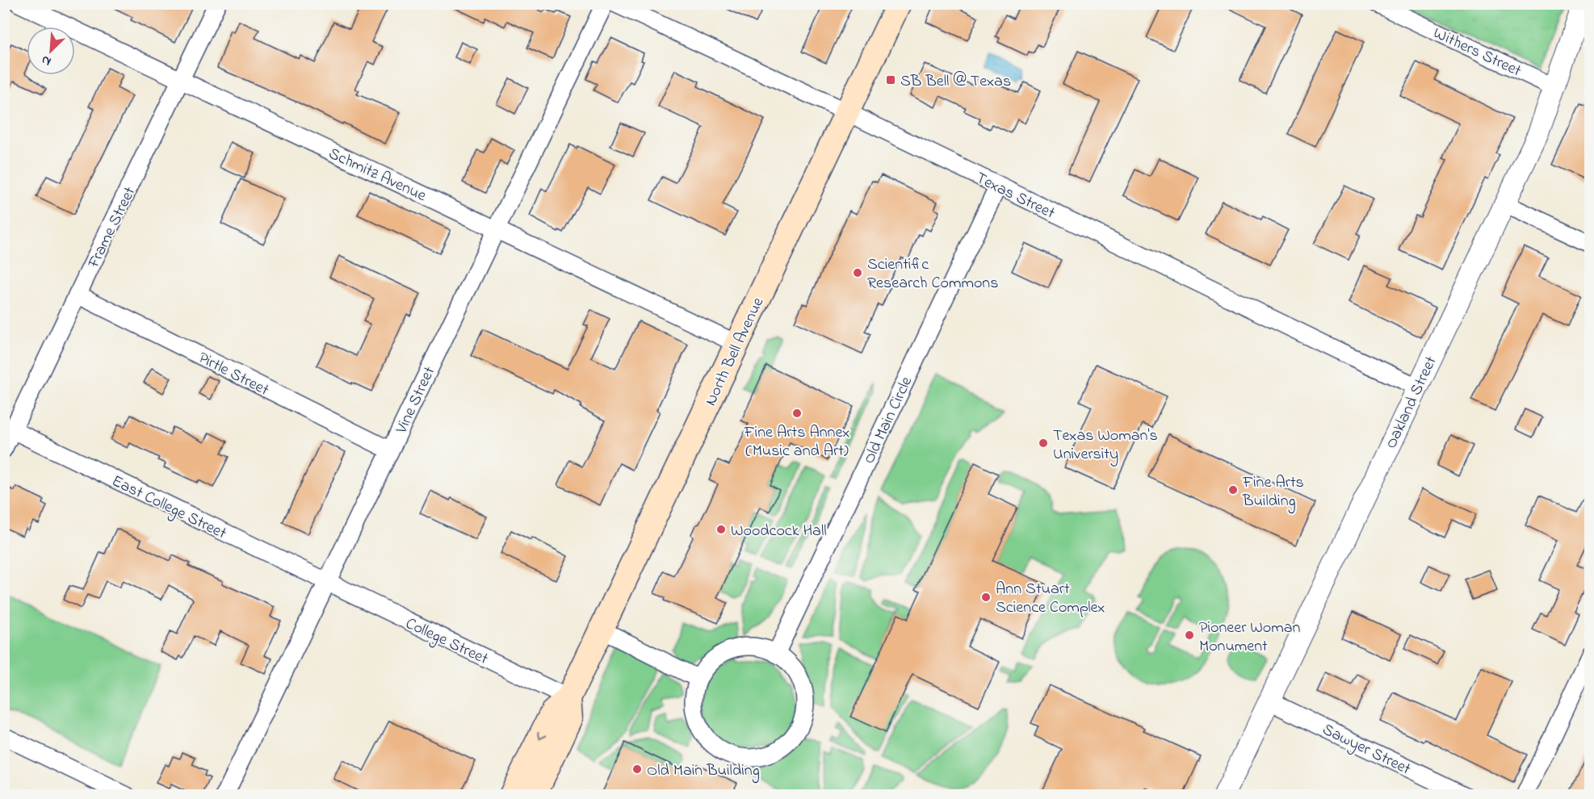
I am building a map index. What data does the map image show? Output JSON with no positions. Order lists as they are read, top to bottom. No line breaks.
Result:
{"streets":{"main road":["North Bell Avenue"],"street":["Withers Street","Schmitz Avenue","Texas Street","Frame Street","Pirtle Street","Vine Street","Oakland Street","Old Main Circle","East College Street","College Street","Sawyer Street"]},"crossings":[["Withers Street","Oakland Street"],["Schmitz Avenue","Frame Street"],["Schmitz Avenue","North Bell Avenue"],["Schmitz Avenue","Vine Street"],["Texas Street","North Bell Avenue"],["Texas Street","Oakland Street"],["Texas Street","Old Main Circle"],["Frame Street","Pirtle Street"],["Frame Street","East College Street"],["North Bell Avenue","College Street"],["Pirtle Street","Vine Street"],["Vine Street","East College Street"],["Vine Street","College Street"],["Oakland Street","Sawyer Street"],["East College Street","College Street"]],"places":{"transit":["SB Bell @ Texas"],"other":["Scientific Research Commons","Fine Arts Annex (Music and Art)","Texas Woman's University","Fine Arts Building","Woodcock Hall","Ann Stuart Science Complex","Pioneer Woman Monument","Old Main Building"]},"north":"bottom left"}
